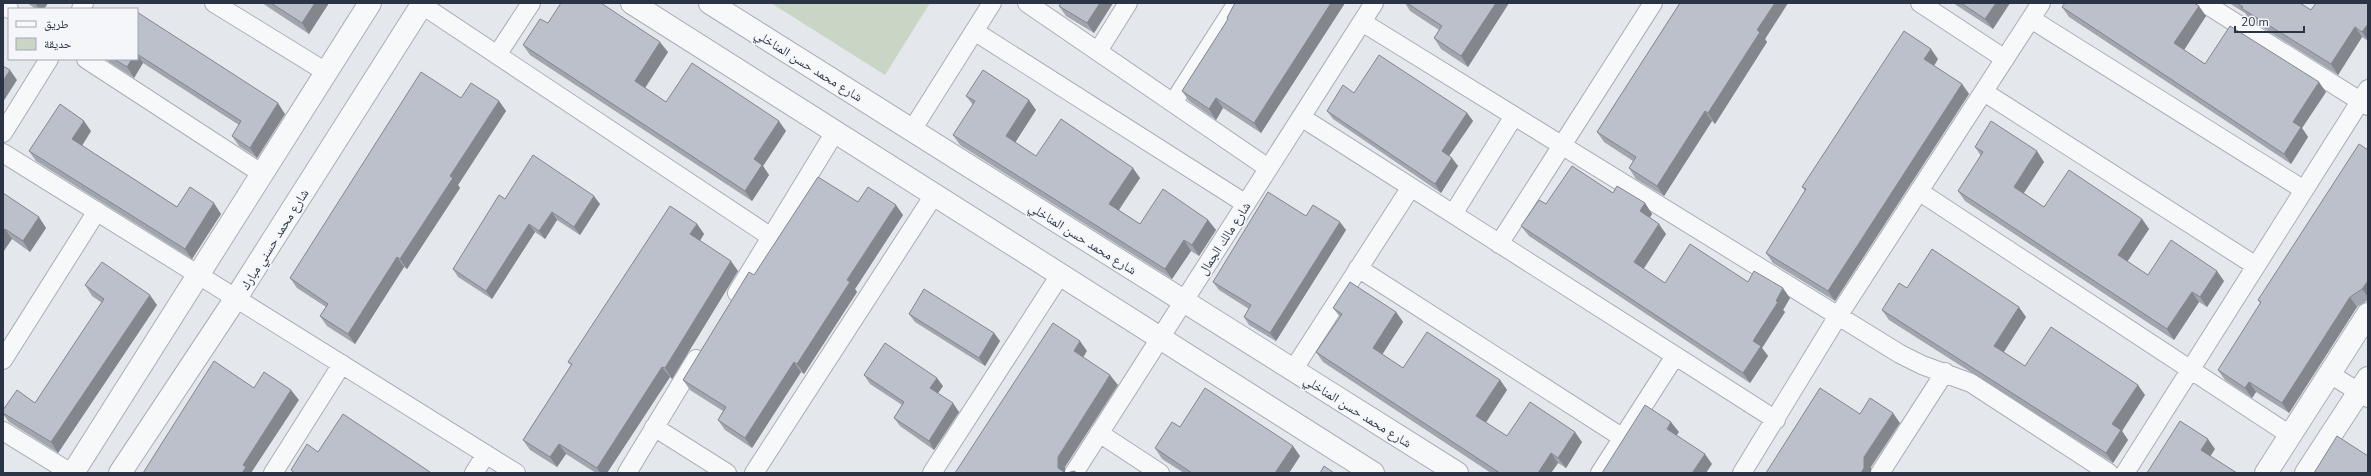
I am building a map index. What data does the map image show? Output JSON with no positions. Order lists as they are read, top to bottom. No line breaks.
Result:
{"streets":{"street":["شارع محمد حسن المناخلي","شارع مالك الجمال","شارع محمد حسني مبارك"]},"crossings":[["شارع محمد حسن المناخلي","شارع مالك الجمال"]],"legend":["طريق","حديقة"],"scale_bar":"20 m"}
